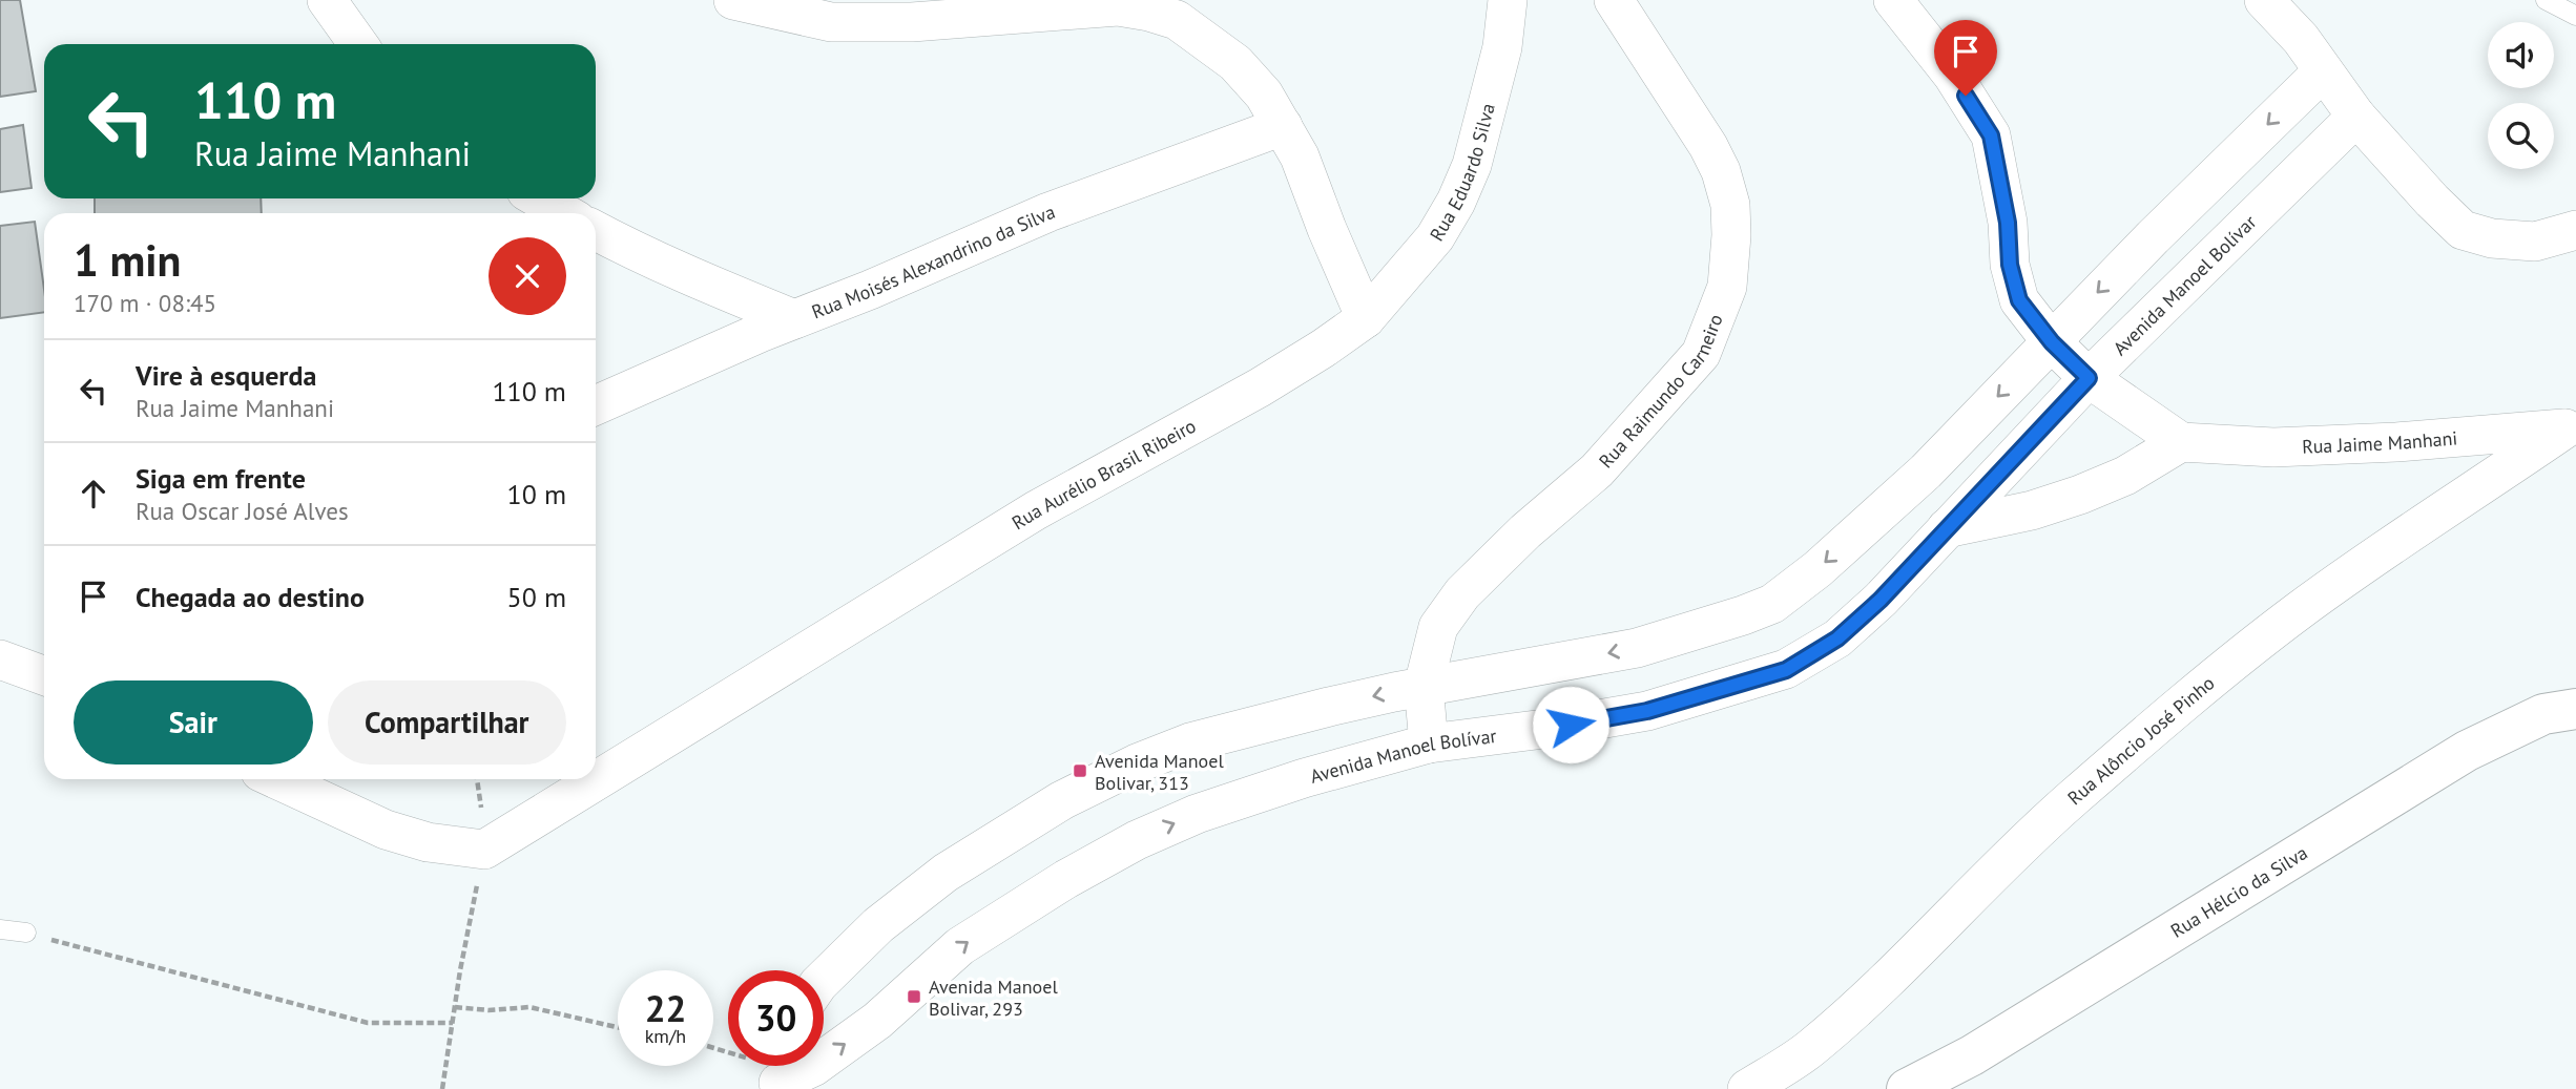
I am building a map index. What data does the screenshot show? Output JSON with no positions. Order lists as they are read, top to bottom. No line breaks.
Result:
{"streets":{"street":["Rua Eduardo Silva","Rua Moisés Alexandrino da Silva","Avenida Manoel Bolívar","Rua Raimundo Carneiro","Rua Jaime Manhani","Rua Aurélio Brasil Ribeiro","Rua Alôncio José Pinho","Rua Hélcio da Silva"]},"crossings":[["Rua Eduardo Silva","Rua Aurélio Brasil Ribeiro"],["Avenida Manoel Bolívar","Rua Raimundo Carneiro"],["Rua Jaime Manhani","Rua Alôncio José Pinho"]],"places":{"transit":["Avenida Manoel Bolivar, 313","Avenida Manoel Bolivar, 293"]},"page":{"turn":["110 m","Rua Jaime Manhani"],"heading":["1 min","170 m · 08:45"],"list":[{"name":"Vire à esquerda","note":"Rua Jaime Manhani","value":"110 m"},{"name":"Siga em frente","note":"Rua Oscar José Alves","value":"10 m"},{"name":"Chegada ao destino","value":"50 m"}],"buttons":["Sair","Compartilhar"],"speed":"22 km/h","limit":"30"}}
